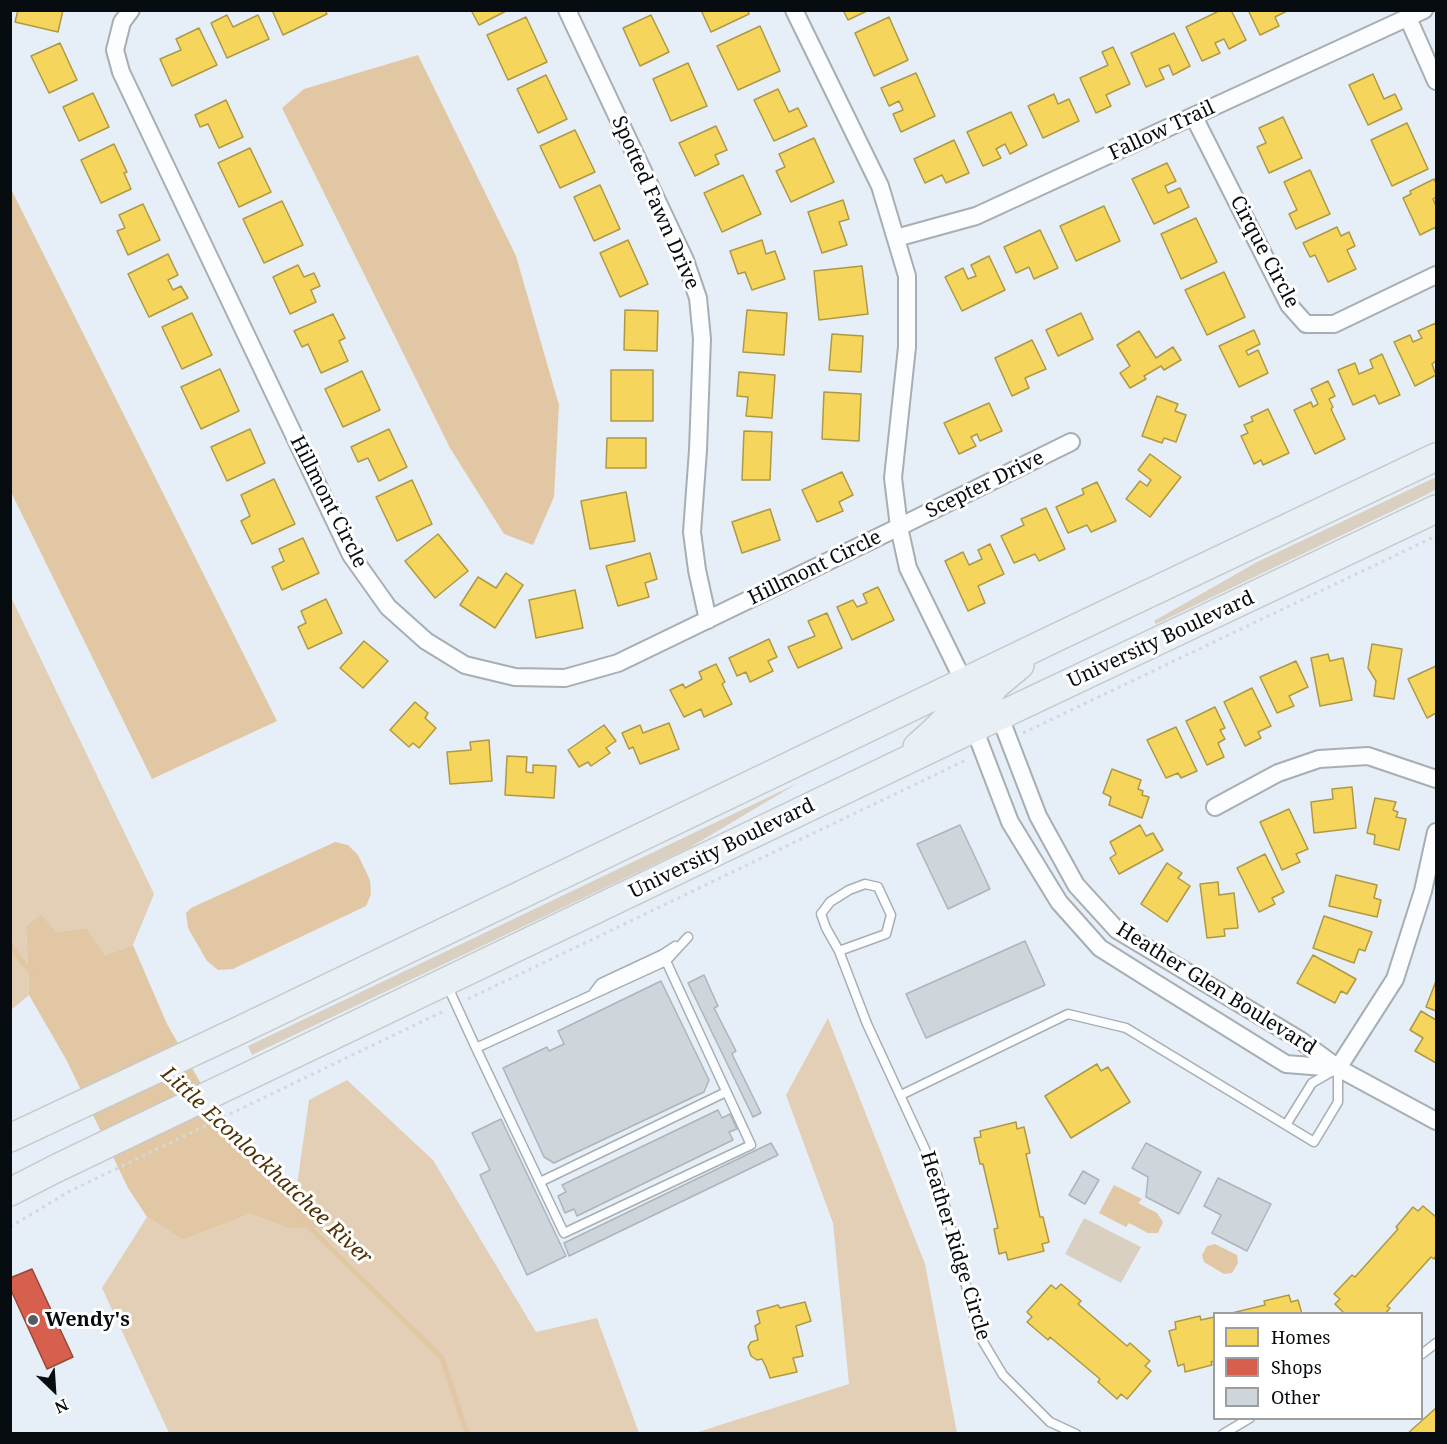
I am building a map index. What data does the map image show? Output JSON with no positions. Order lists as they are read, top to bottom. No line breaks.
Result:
{"streets":{"main road":["University Boulevard"],"street":["Fallow Trail","Spotted Fawn Drive","Cirque Circle","Scepter Drive","Hillmont Circle","Heather Glen Boulevard"],"lane":["Heather Ridge Circle"]},"crossings":[["Fallow Trail","Cirque Circle"],["Fallow Trail","Hillmont Circle"],["Spotted Fawn Drive","Hillmont Circle"],["Scepter Drive","Hillmont Circle"],["University Boulevard","Heather Glen Boulevard"]],"water":["Little Econlockhatchee River"],"places":["Wendy's"],"legend":["Homes","Shops","Other"],"north":"bottom right"}
